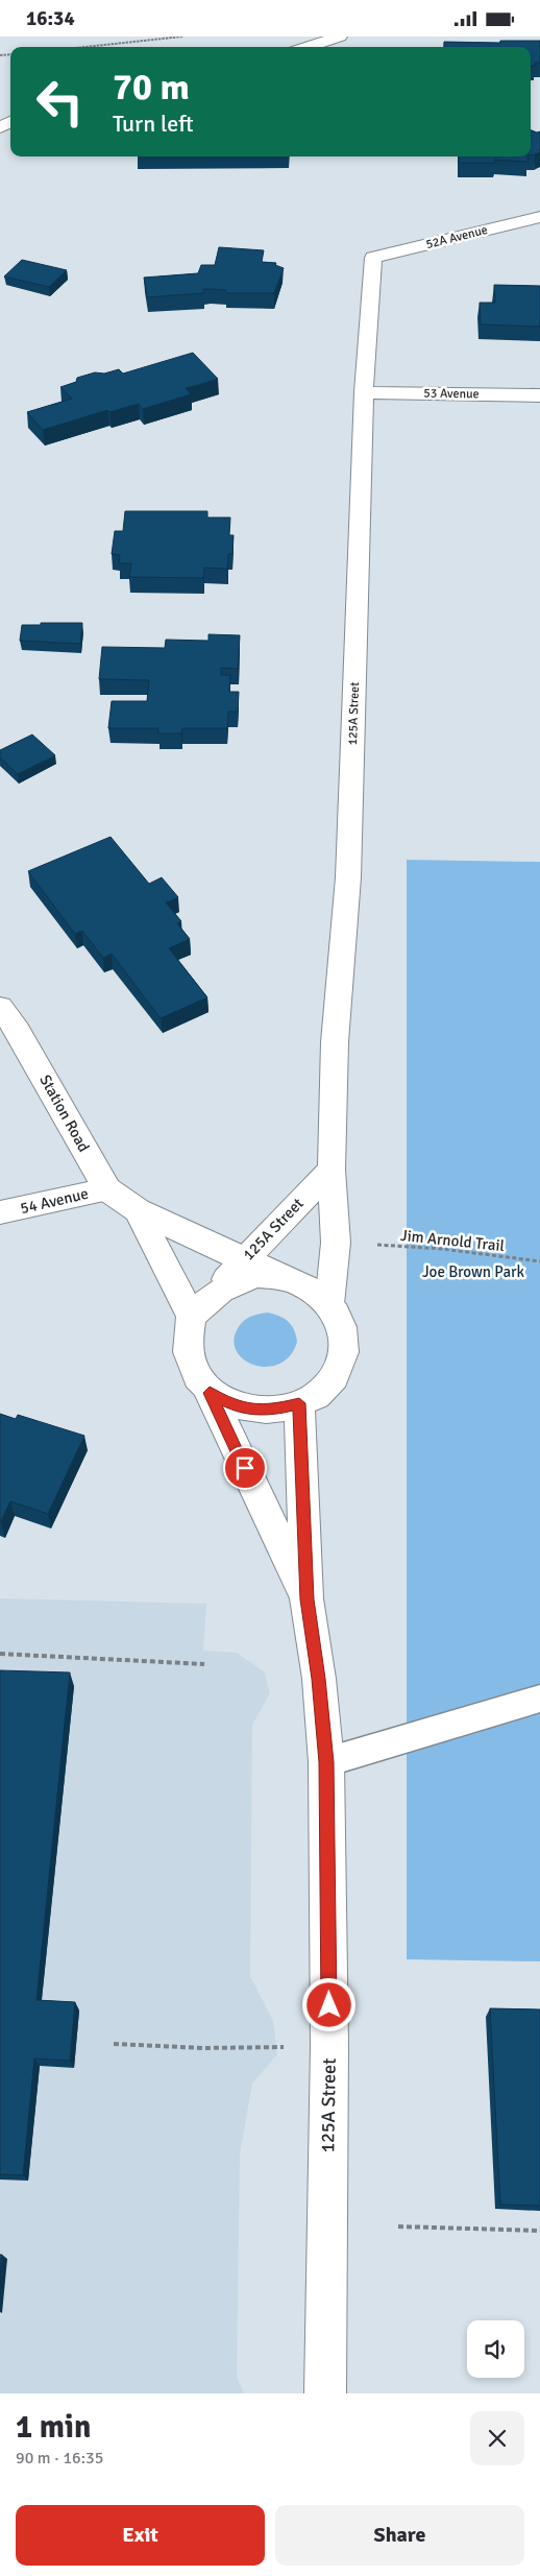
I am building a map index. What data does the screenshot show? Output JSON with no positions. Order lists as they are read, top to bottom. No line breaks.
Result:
{"streets":{"street":["52A Avenue","53 Avenue","125A Street","Station Road","54 Avenue"],"path":["Jim Arnold Trail"]},"crossings":[["52A Avenue","125A Street"],["53 Avenue","125A Street"],["125A Street","Station Road"],["Station Road","54 Avenue"]],"parks":["Joe Brown Park"],"page":{"status":"16:34","turn":["70 m","Turn left"],"heading":["1 min","90 m · 16:35"],"buttons":["Exit","Share"]}}
